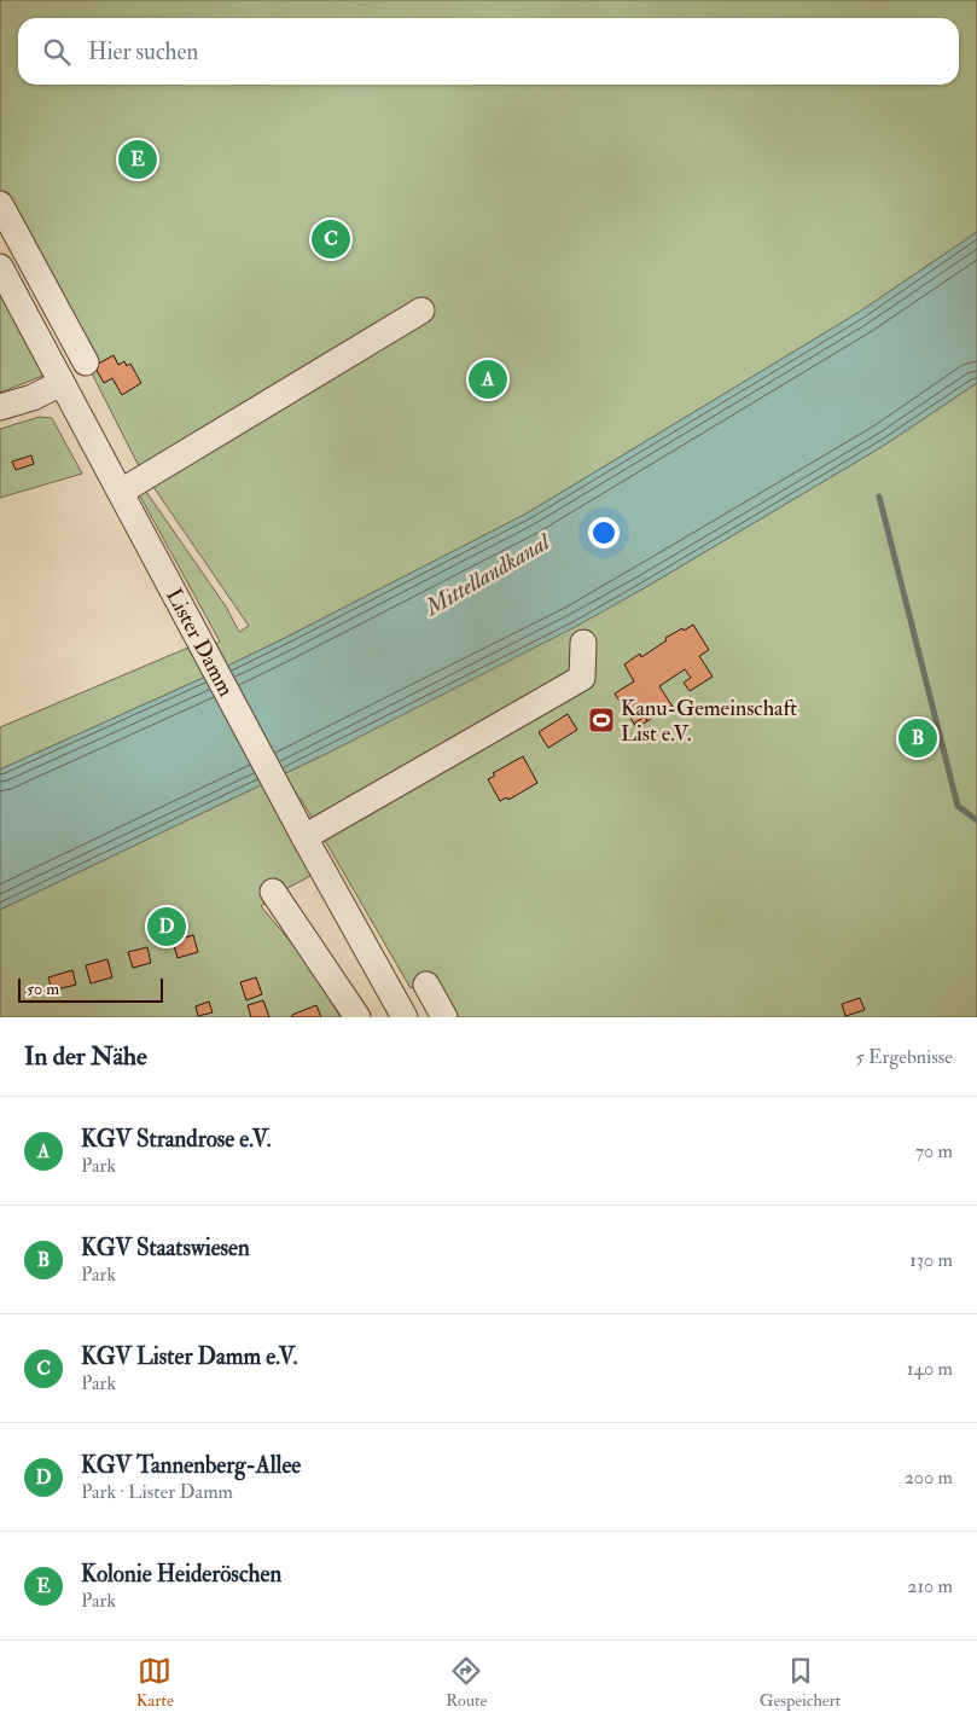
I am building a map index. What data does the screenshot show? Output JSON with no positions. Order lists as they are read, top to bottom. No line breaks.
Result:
{"streets":{"street":["Lister Damm"]},"water":["Mittellandkanal"],"places":{"sports":["Kanu-Gemeinschaft List e.V."]},"scale_bar":"50 m","page":{"search":"Hier suchen","pins":["E","C","A","B","D"],"scale":"50 m","heading":["In der Nähe","5 Ergebnisse"],"list":[{"mark":"A","name":"KGV Strandrose e.V.","note":"Park","value":"70 m"},{"mark":"B","name":"KGV Staatswiesen","note":"Park","value":"130 m"},{"mark":"C","name":"KGV Lister Damm e.V.","note":"Park","value":"140 m"},{"mark":"D","name":"KGV Tannenberg-Allee","note":"Park · Lister Damm","value":"200 m"},{"mark":"E","name":"Kolonie Heideröschen","note":"Park","value":"210 m"}],"nav":["Karte","Route","Gespeichert"]}}
